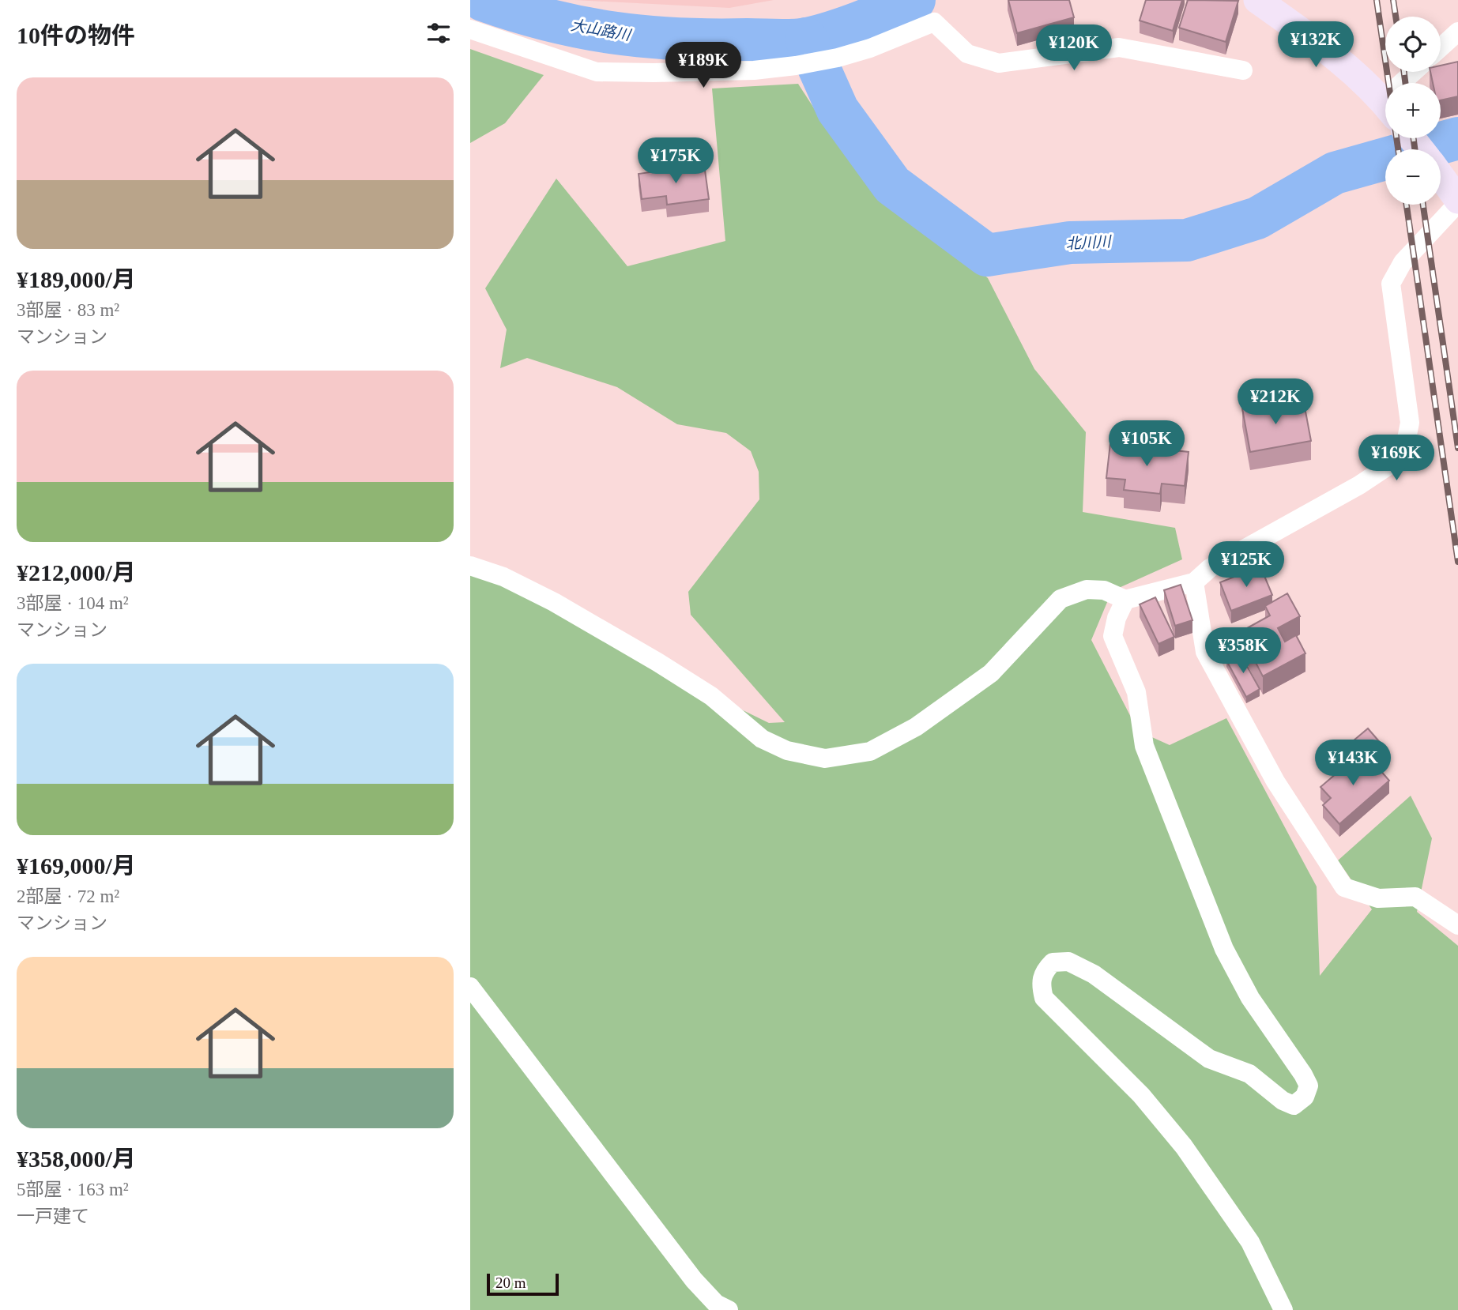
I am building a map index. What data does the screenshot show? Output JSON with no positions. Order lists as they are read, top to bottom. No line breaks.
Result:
{"water":["大山路川","北川川"],"scale_bar":"20 m","page":{"heading":"10件の物件","map_buttons":["+","−"],"price":["¥132K","¥120K","¥189K","¥175K","¥212K","¥105K","¥169K","¥125K","¥358K","¥143K"],"list":[{"name":"¥189,000/月","note":"3部屋 · 83 m² · マンション"},{"name":"¥212,000/月","note":"3部屋 · 104 m² · マンション"},{"name":"¥169,000/月","note":"2部屋 · 72 m² · マンション"},{"name":"¥358,000/月","note":"5部屋 · 163 m² · 一戸建て"}],"scale":"20 m"}}
